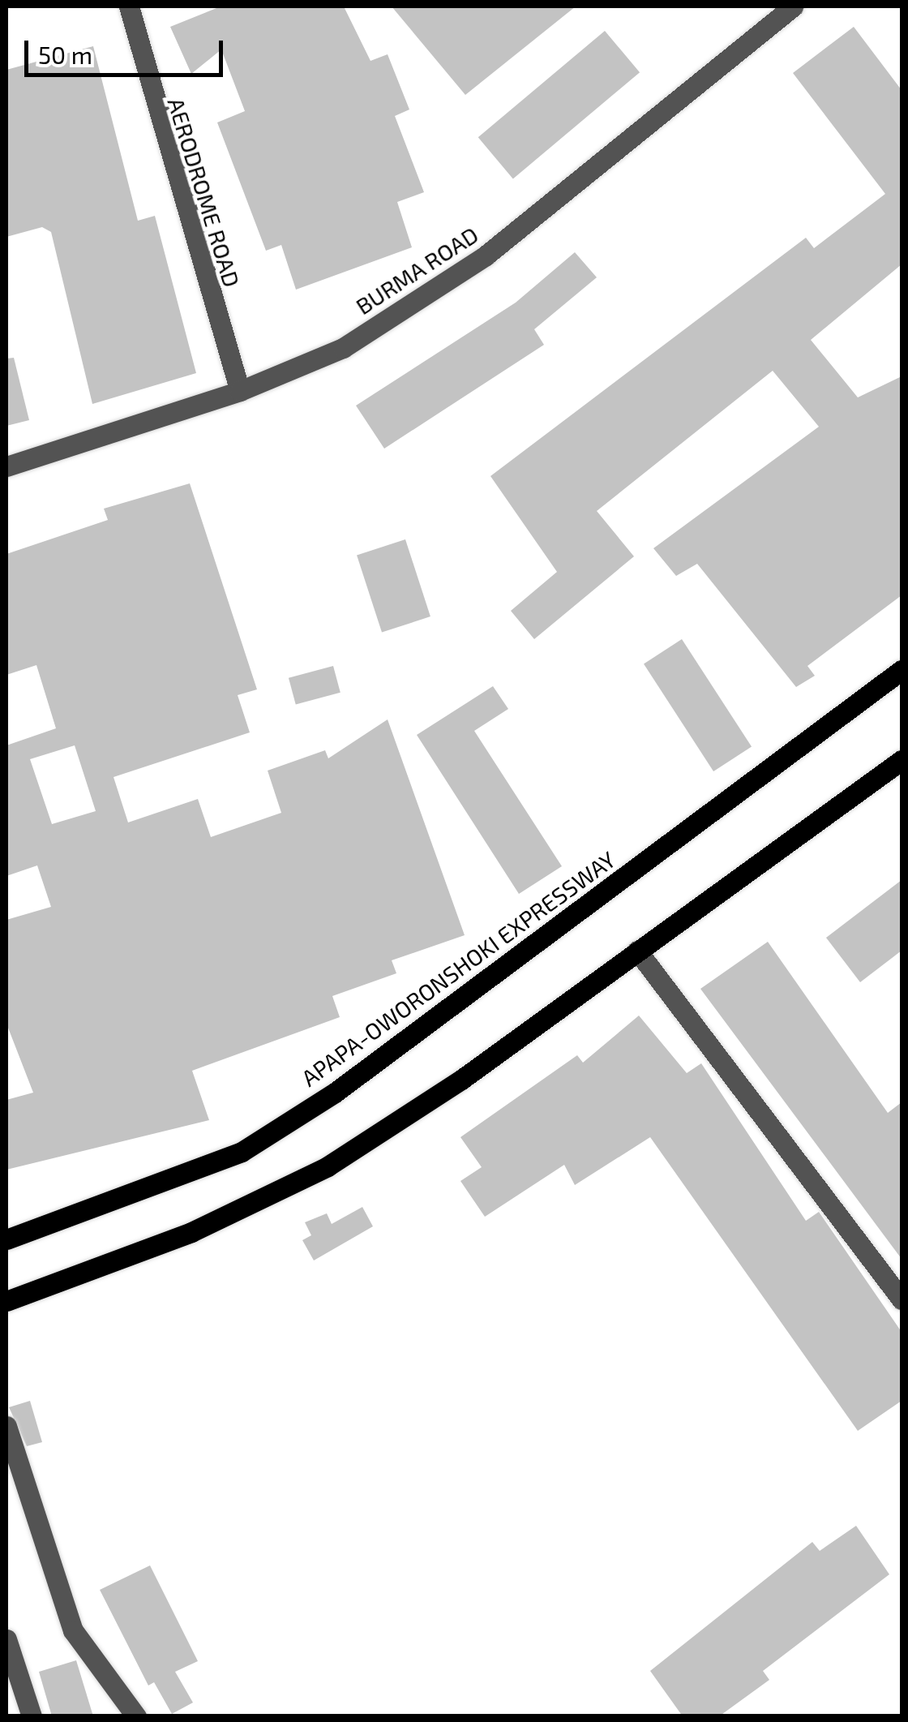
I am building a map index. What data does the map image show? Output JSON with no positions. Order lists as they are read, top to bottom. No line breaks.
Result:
{"streets":{"main road":["APAPA-OWORONSHOKI EXPRESSWAY"],"street":["AERODROME ROAD","BURMA ROAD"]},"crossings":[["AERODROME ROAD","BURMA ROAD"]],"scale_bar":"50 m"}
